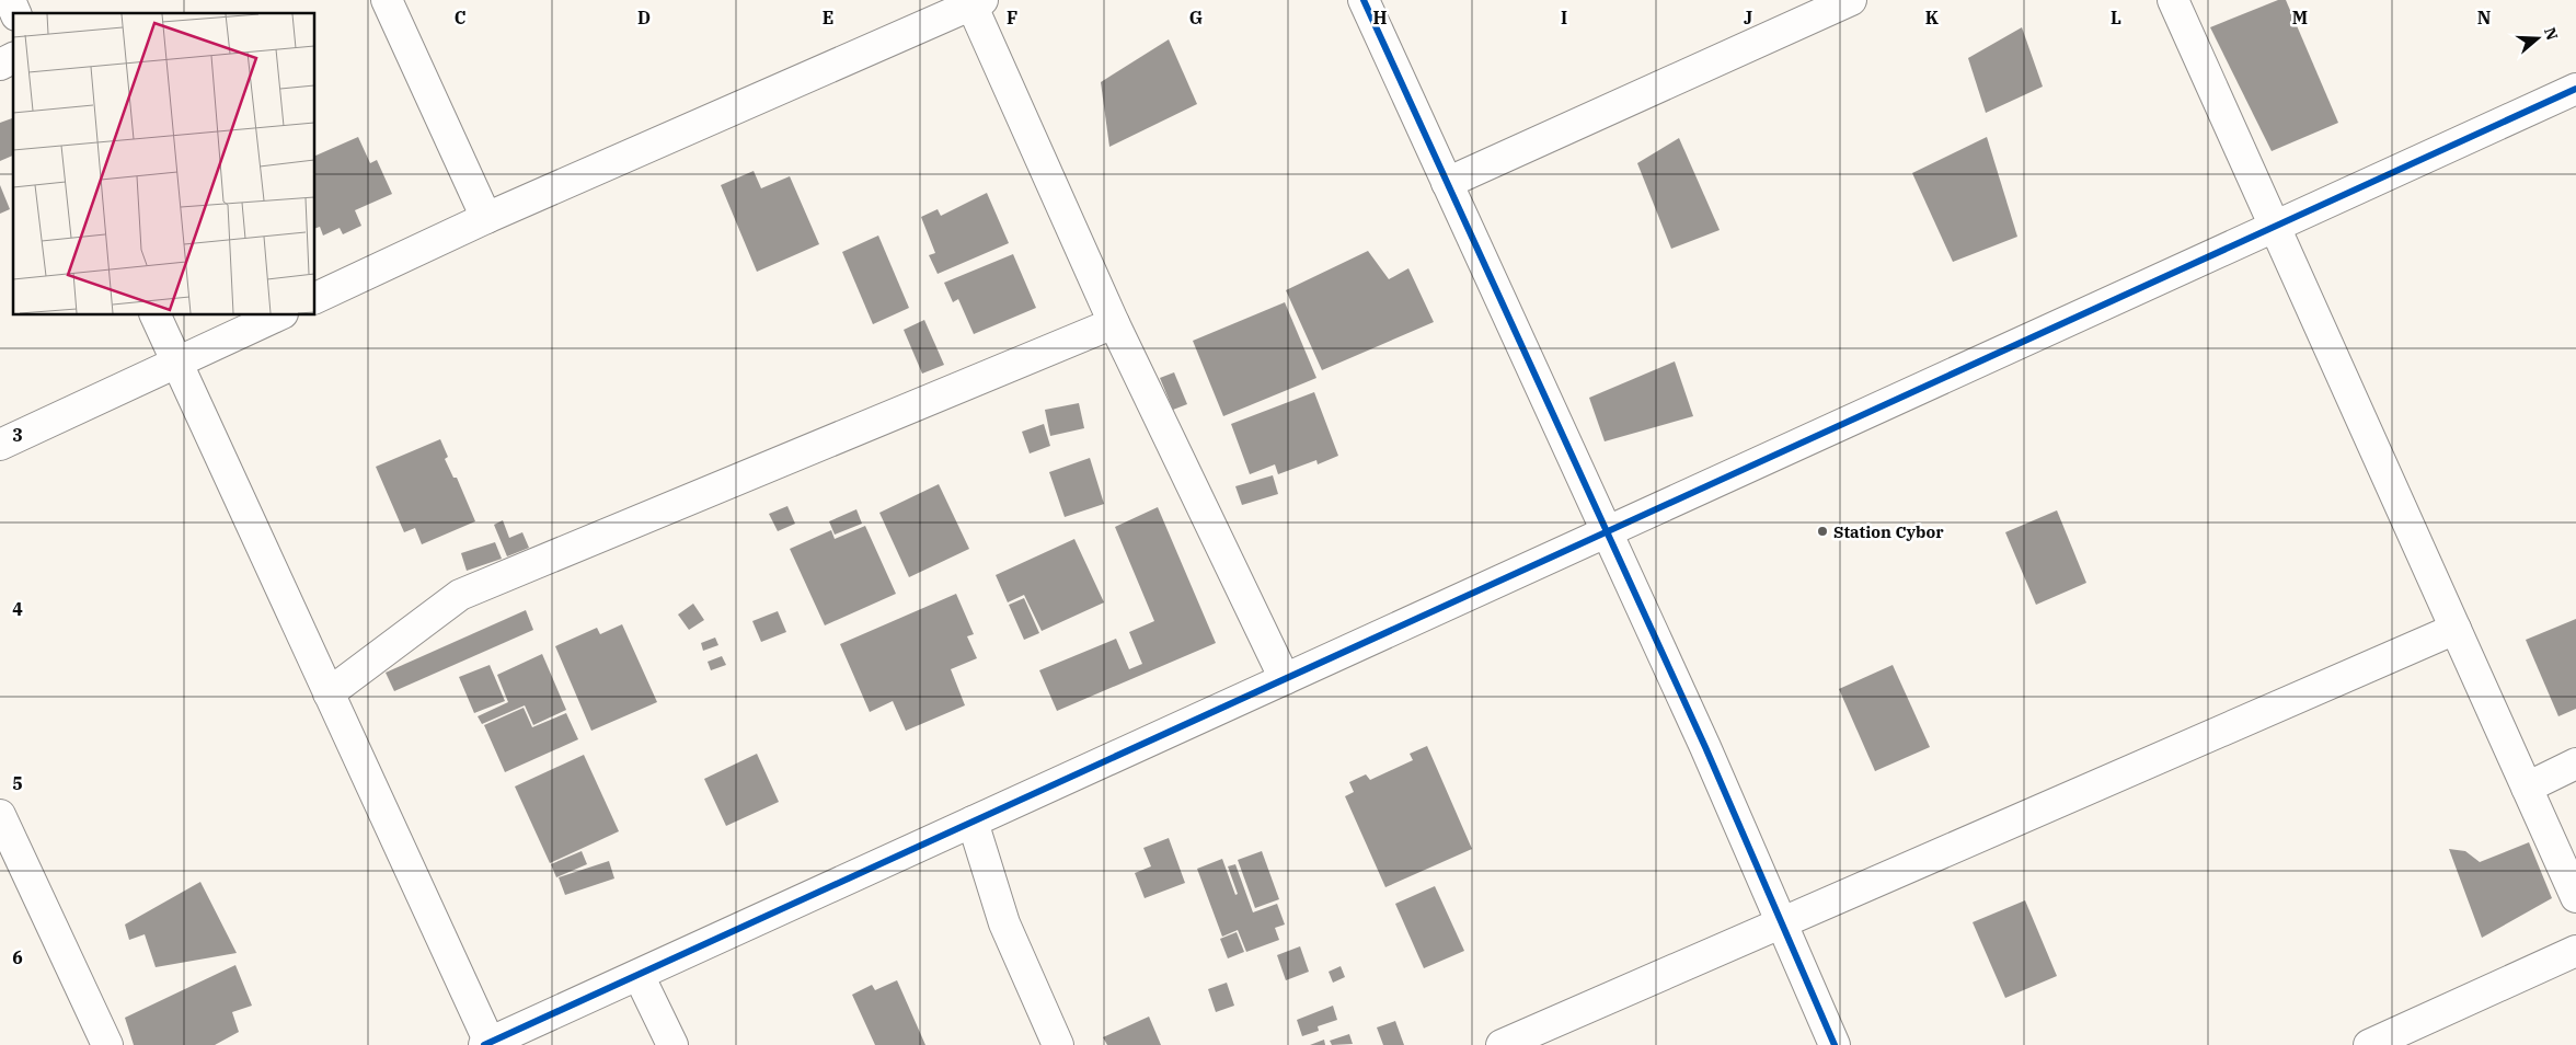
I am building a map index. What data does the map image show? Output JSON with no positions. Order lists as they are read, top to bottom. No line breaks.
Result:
{"places":["Station Cybor"],"north":"right","grid":{"columns":["C","D","E","F","G","H","I","J","K","L","M","N"],"rows":["3","4","5","6"]}}
